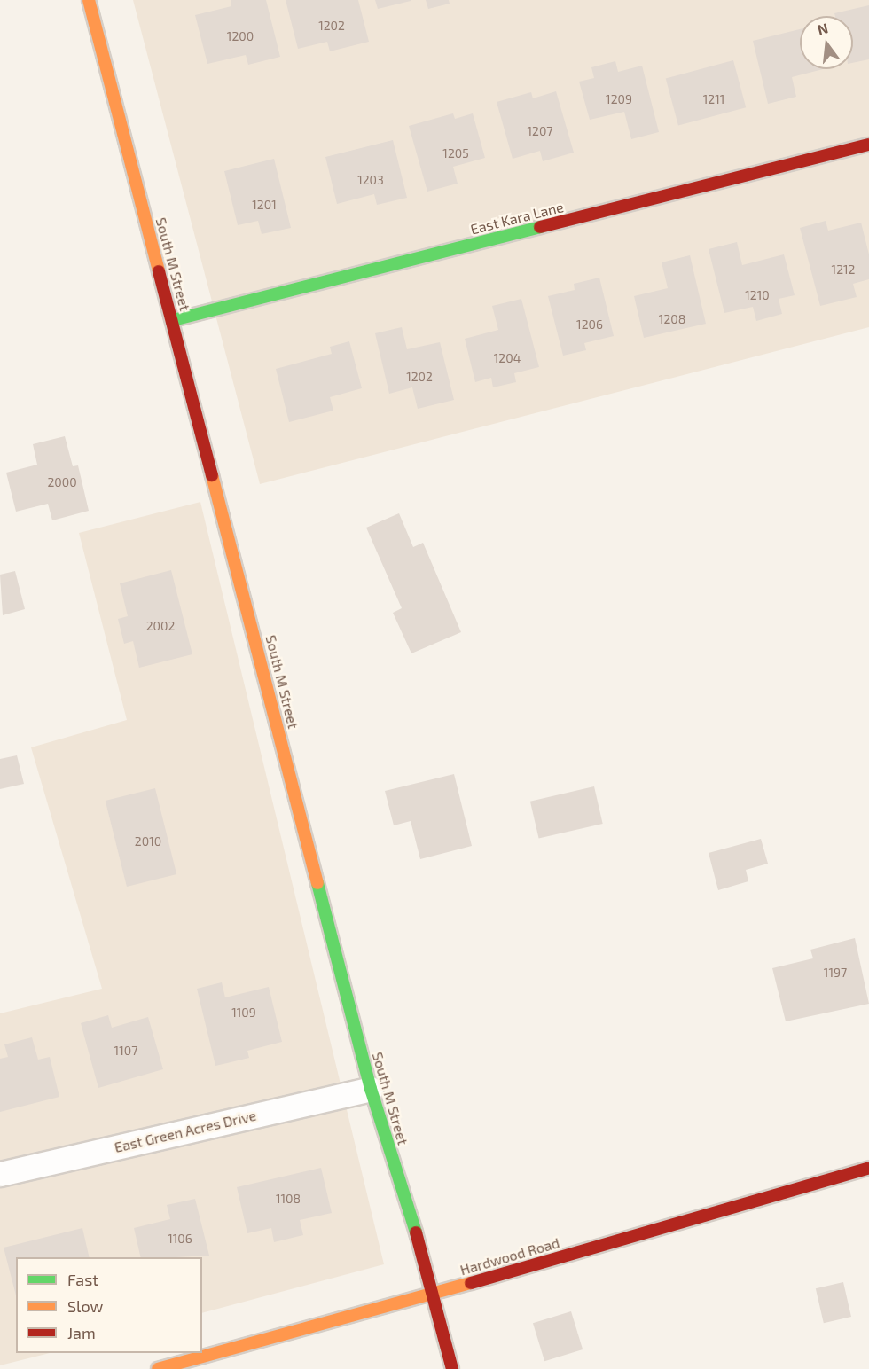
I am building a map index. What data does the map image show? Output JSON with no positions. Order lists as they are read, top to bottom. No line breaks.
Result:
{"streets":{"street":["East Kara Lane","South M Street","East Green Acres Drive","Hardwood Road"]},"crossings":[["East Kara Lane","South M Street"],["South M Street","East Green Acres Drive"],["South M Street","Hardwood Road"]],"house_numbers":["1202","1200","1209","1211","1207","1205","1203","1201","1212","1210","1208","1206","1204","1202","2000","2002","2010","1197","1109","1107","1108","1106"],"legend":["Fast","Slow","Jam"],"north":"top"}
